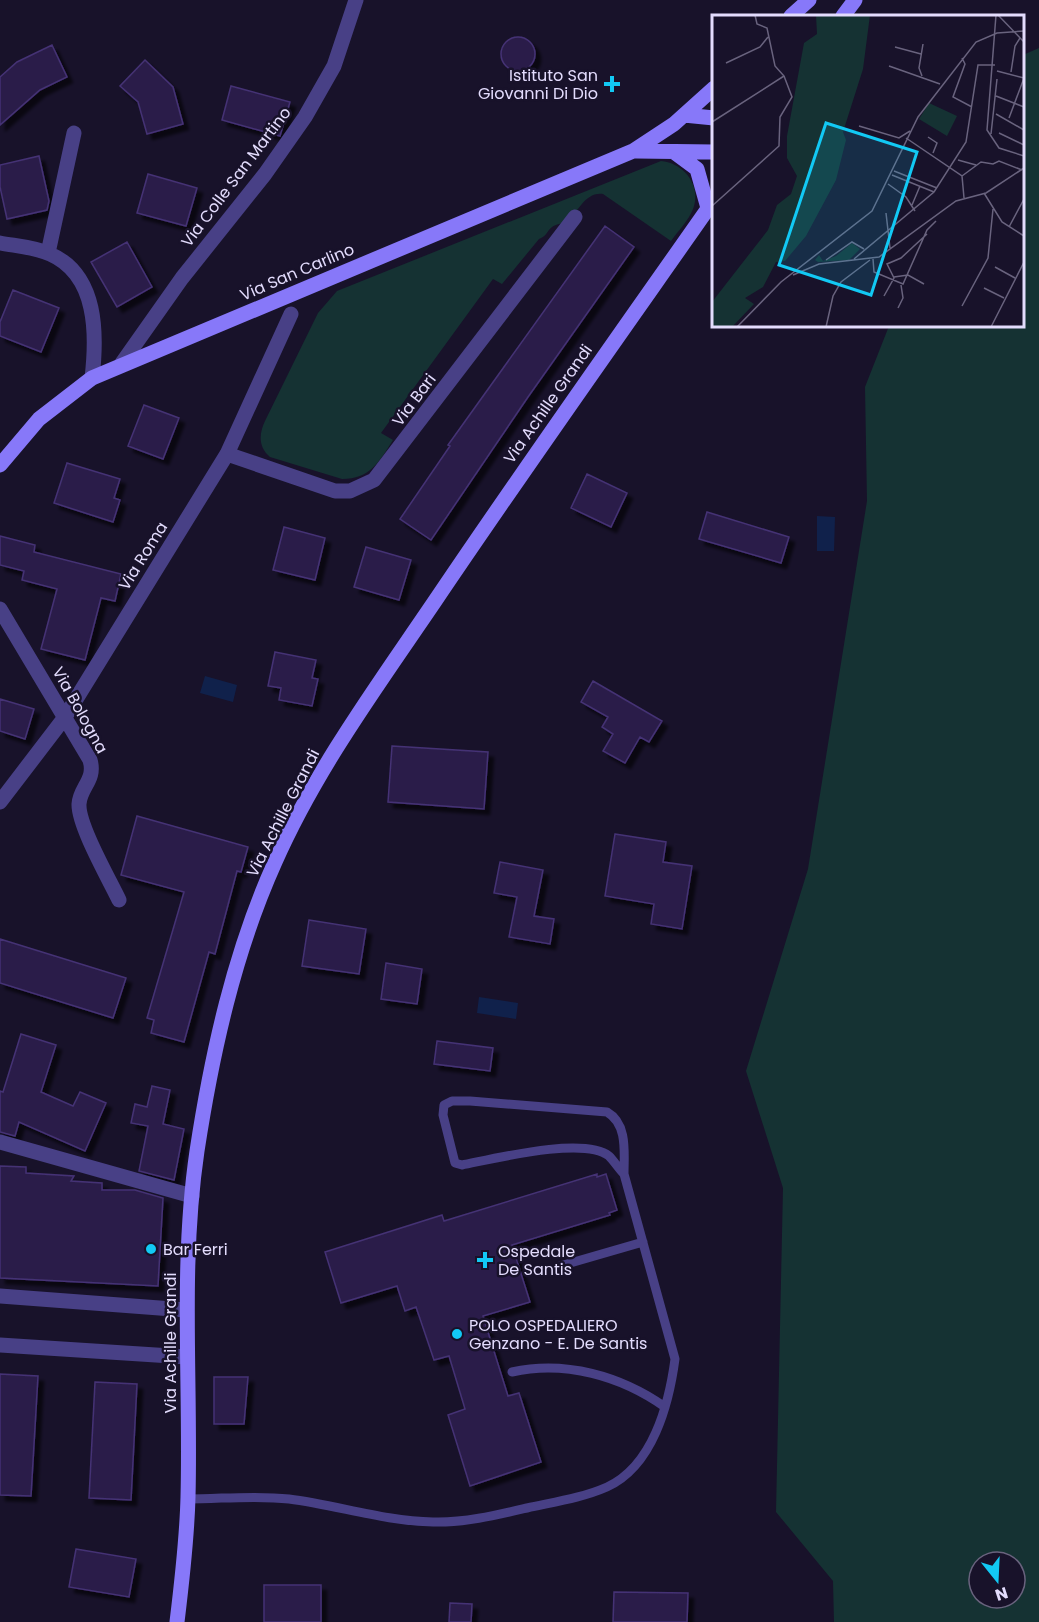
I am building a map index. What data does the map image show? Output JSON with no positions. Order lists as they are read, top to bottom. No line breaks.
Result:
{"streets":{"street":["Via Colle San Martino","Via San Carlino","Via Bari","Via Achille Grandi","Via Roma","Via Bologna"]},"crossings":[["Via Colle San Martino","Via San Carlino"],["Via Bari","Via Roma"],["Via Roma","Via Bologna"]],"places":{"health":["Istituto San Giovanni Di Dio","Ospedale De Santis"],"other":["Bar Ferri","POLO OSPEDALIERO Genzano - E. De Santis"]},"north":"bottom"}
